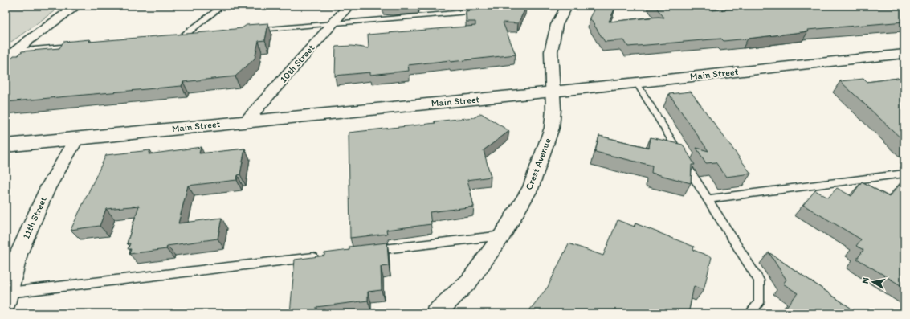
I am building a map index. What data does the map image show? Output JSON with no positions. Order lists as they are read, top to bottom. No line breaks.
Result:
{"streets":{"main road":["Main Street"],"street":["10th Street","Crest Avenue","11th Street"]},"crossings":[["10th Street","Main Street"],["Main Street","Crest Avenue"],["Main Street","11th Street"]],"north":"left"}
